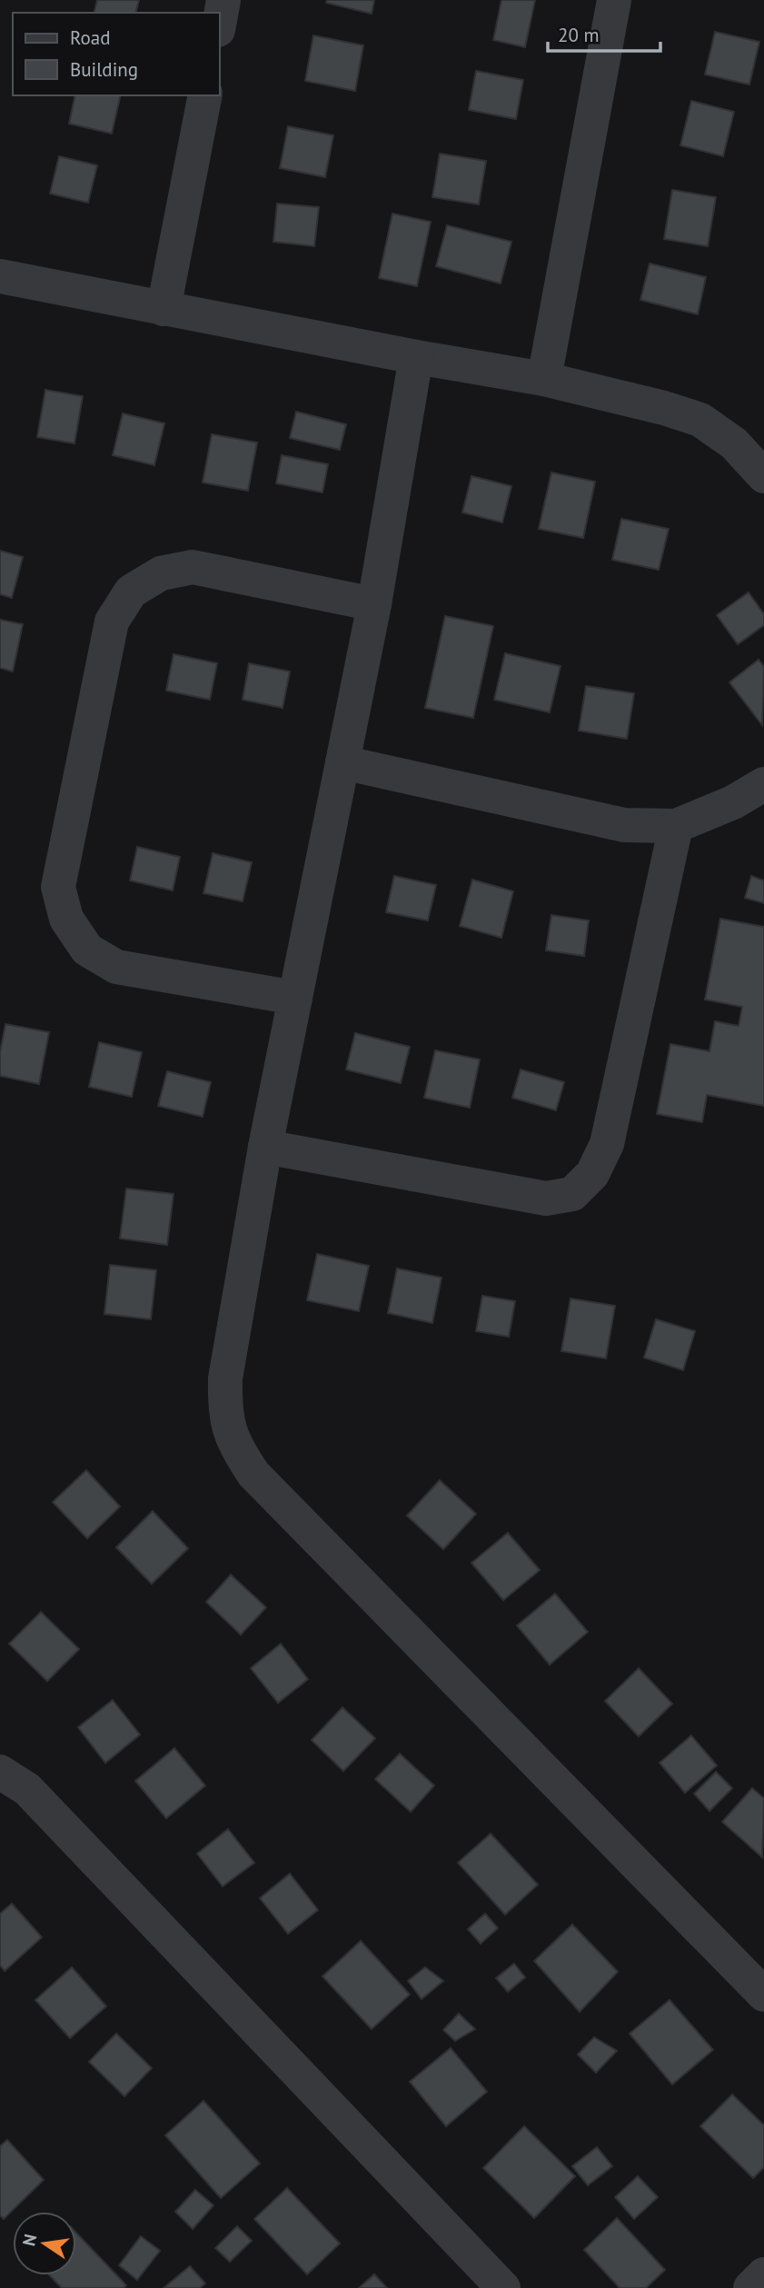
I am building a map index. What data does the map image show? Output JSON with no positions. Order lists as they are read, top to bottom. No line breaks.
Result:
{"legend":["Road","Building"],"scale_bar":"20 m","north":"left"}
